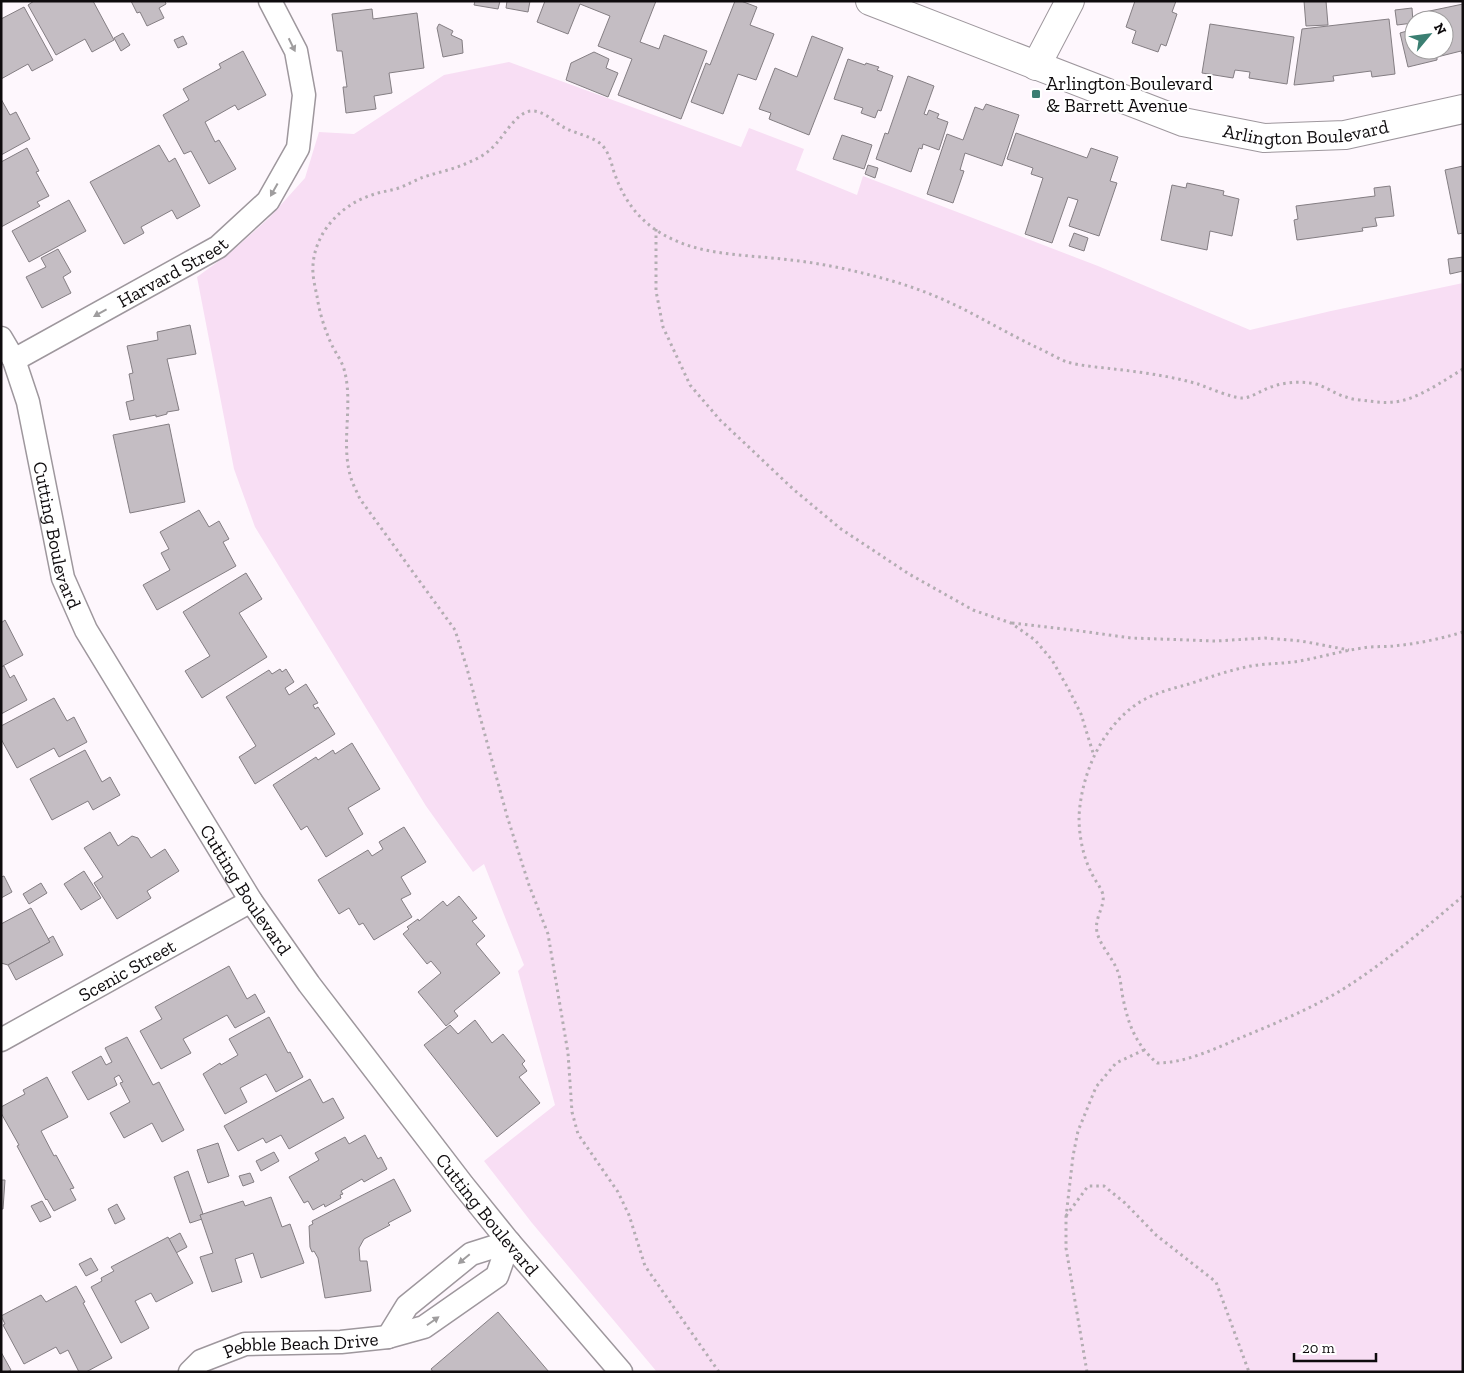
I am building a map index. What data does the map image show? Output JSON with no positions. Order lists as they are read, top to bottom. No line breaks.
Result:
{"streets":{"main road":["Arlington Boulevard"],"street":["Harvard Street","Cutting Boulevard","Scenic Street","Pebble Beach Drive"]},"crossings":[["Harvard Street","Cutting Boulevard"],["Cutting Boulevard","Scenic Street"],["Cutting Boulevard","Pebble Beach Drive"]],"one_way":["Harvard Street"],"places":{"transit":["Arlington Boulevard & Barrett Avenue"]},"scale_bar":"20 m","north":"top right"}
